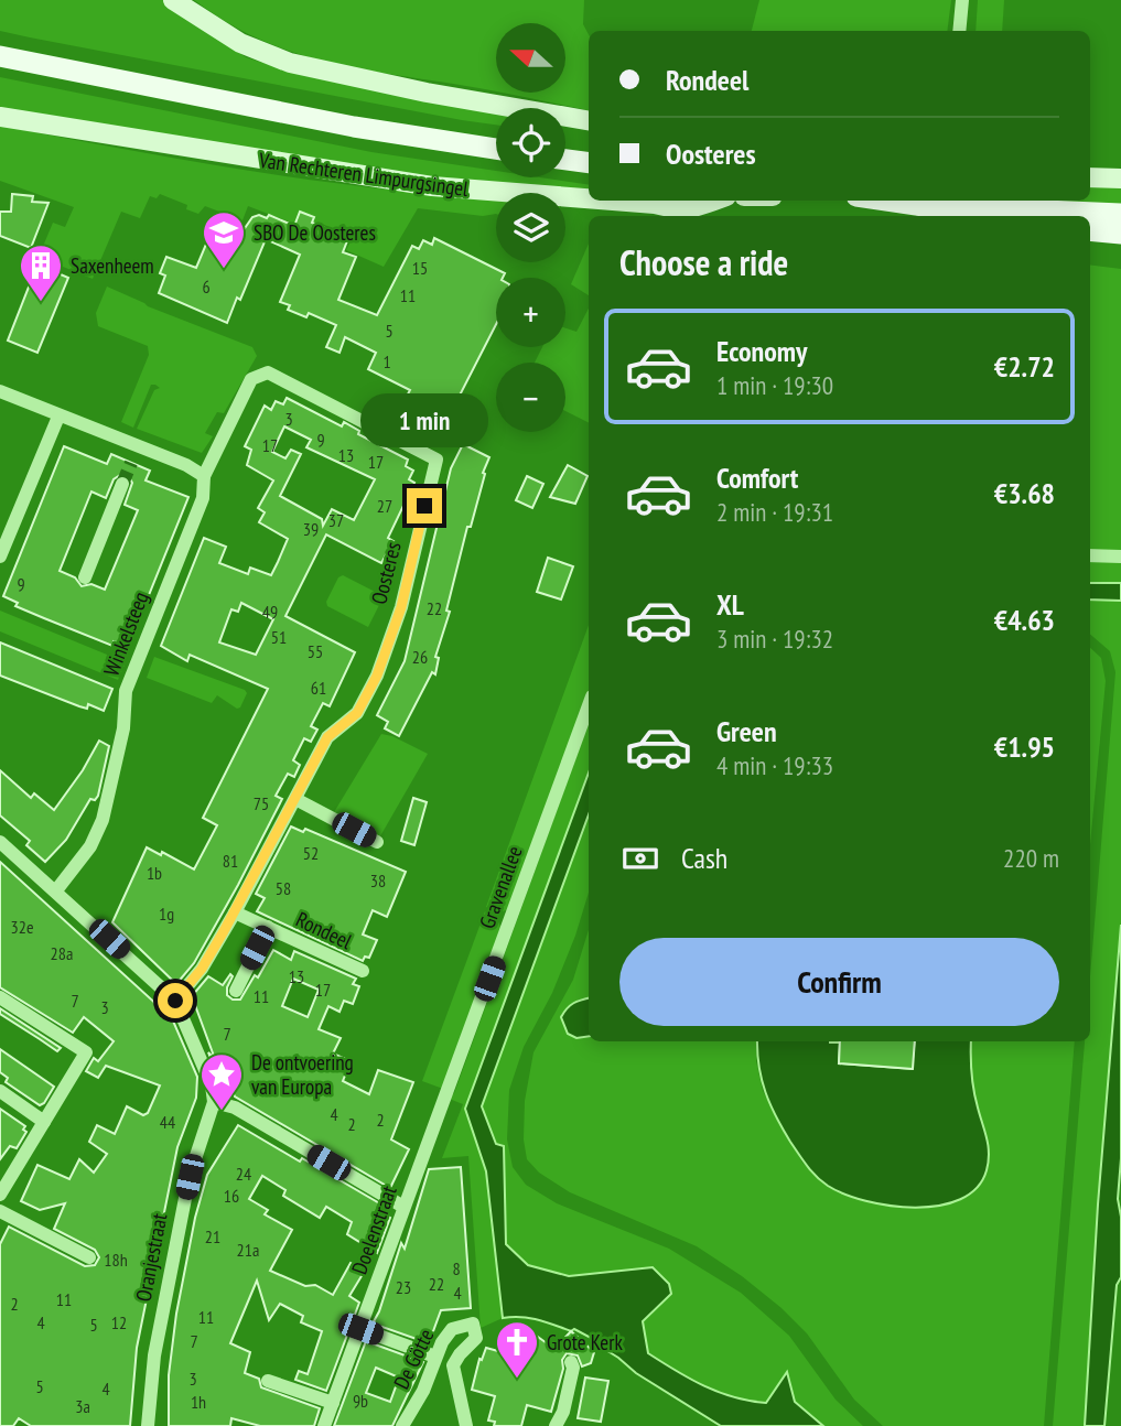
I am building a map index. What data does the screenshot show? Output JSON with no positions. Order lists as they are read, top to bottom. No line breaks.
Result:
{"streets":{"main road":["Van Rechteren Limpurgsingel"],"street":["Oosteres","Winkelsteeg","Gravenallee","Rondeel","Doelenstraat","Oranjestraat","De Götte"]},"crossings":[["Oosteres","Winkelsteeg"],["Oosteres","Rondeel"],["Gravenallee","Doelenstraat"]],"places":{"school or university":["SBO De Oosteres"],"building":["Saxenheem"],"place":["De ontvoering van Europa"],"church":["Grote Kerk"]},"house_numbers":["15","6","11","5","1","3","9","17","13","17","27","37","39","9","22","49","51","55","26","61","75","52","81","1b","38","58","1g","32e","28a","13","17","11","7","3","7","4","2","44","2","24","16","21","21a","18h","8","22","23","4","11","2","11","4","12","5","7","3","5","4","9b","1h","3a"],"north":"left","page":{"map_buttons":["+","−"],"banner":["Rondeel","Oosteres"],"heading":"Choose a ride","list":[{"name":"Economy","note":"1 min · 19:30","value":"€2.72"},{"name":"Comfort","note":"2 min · 19:31","value":"€3.68"},{"name":"XL","note":"3 min · 19:32","value":"€4.63"},{"name":"Green","note":"4 min · 19:33","value":"€1.95"}],"bubble":"1 min","pay":["Cash","220 m"],"buttons":"Confirm"}}
